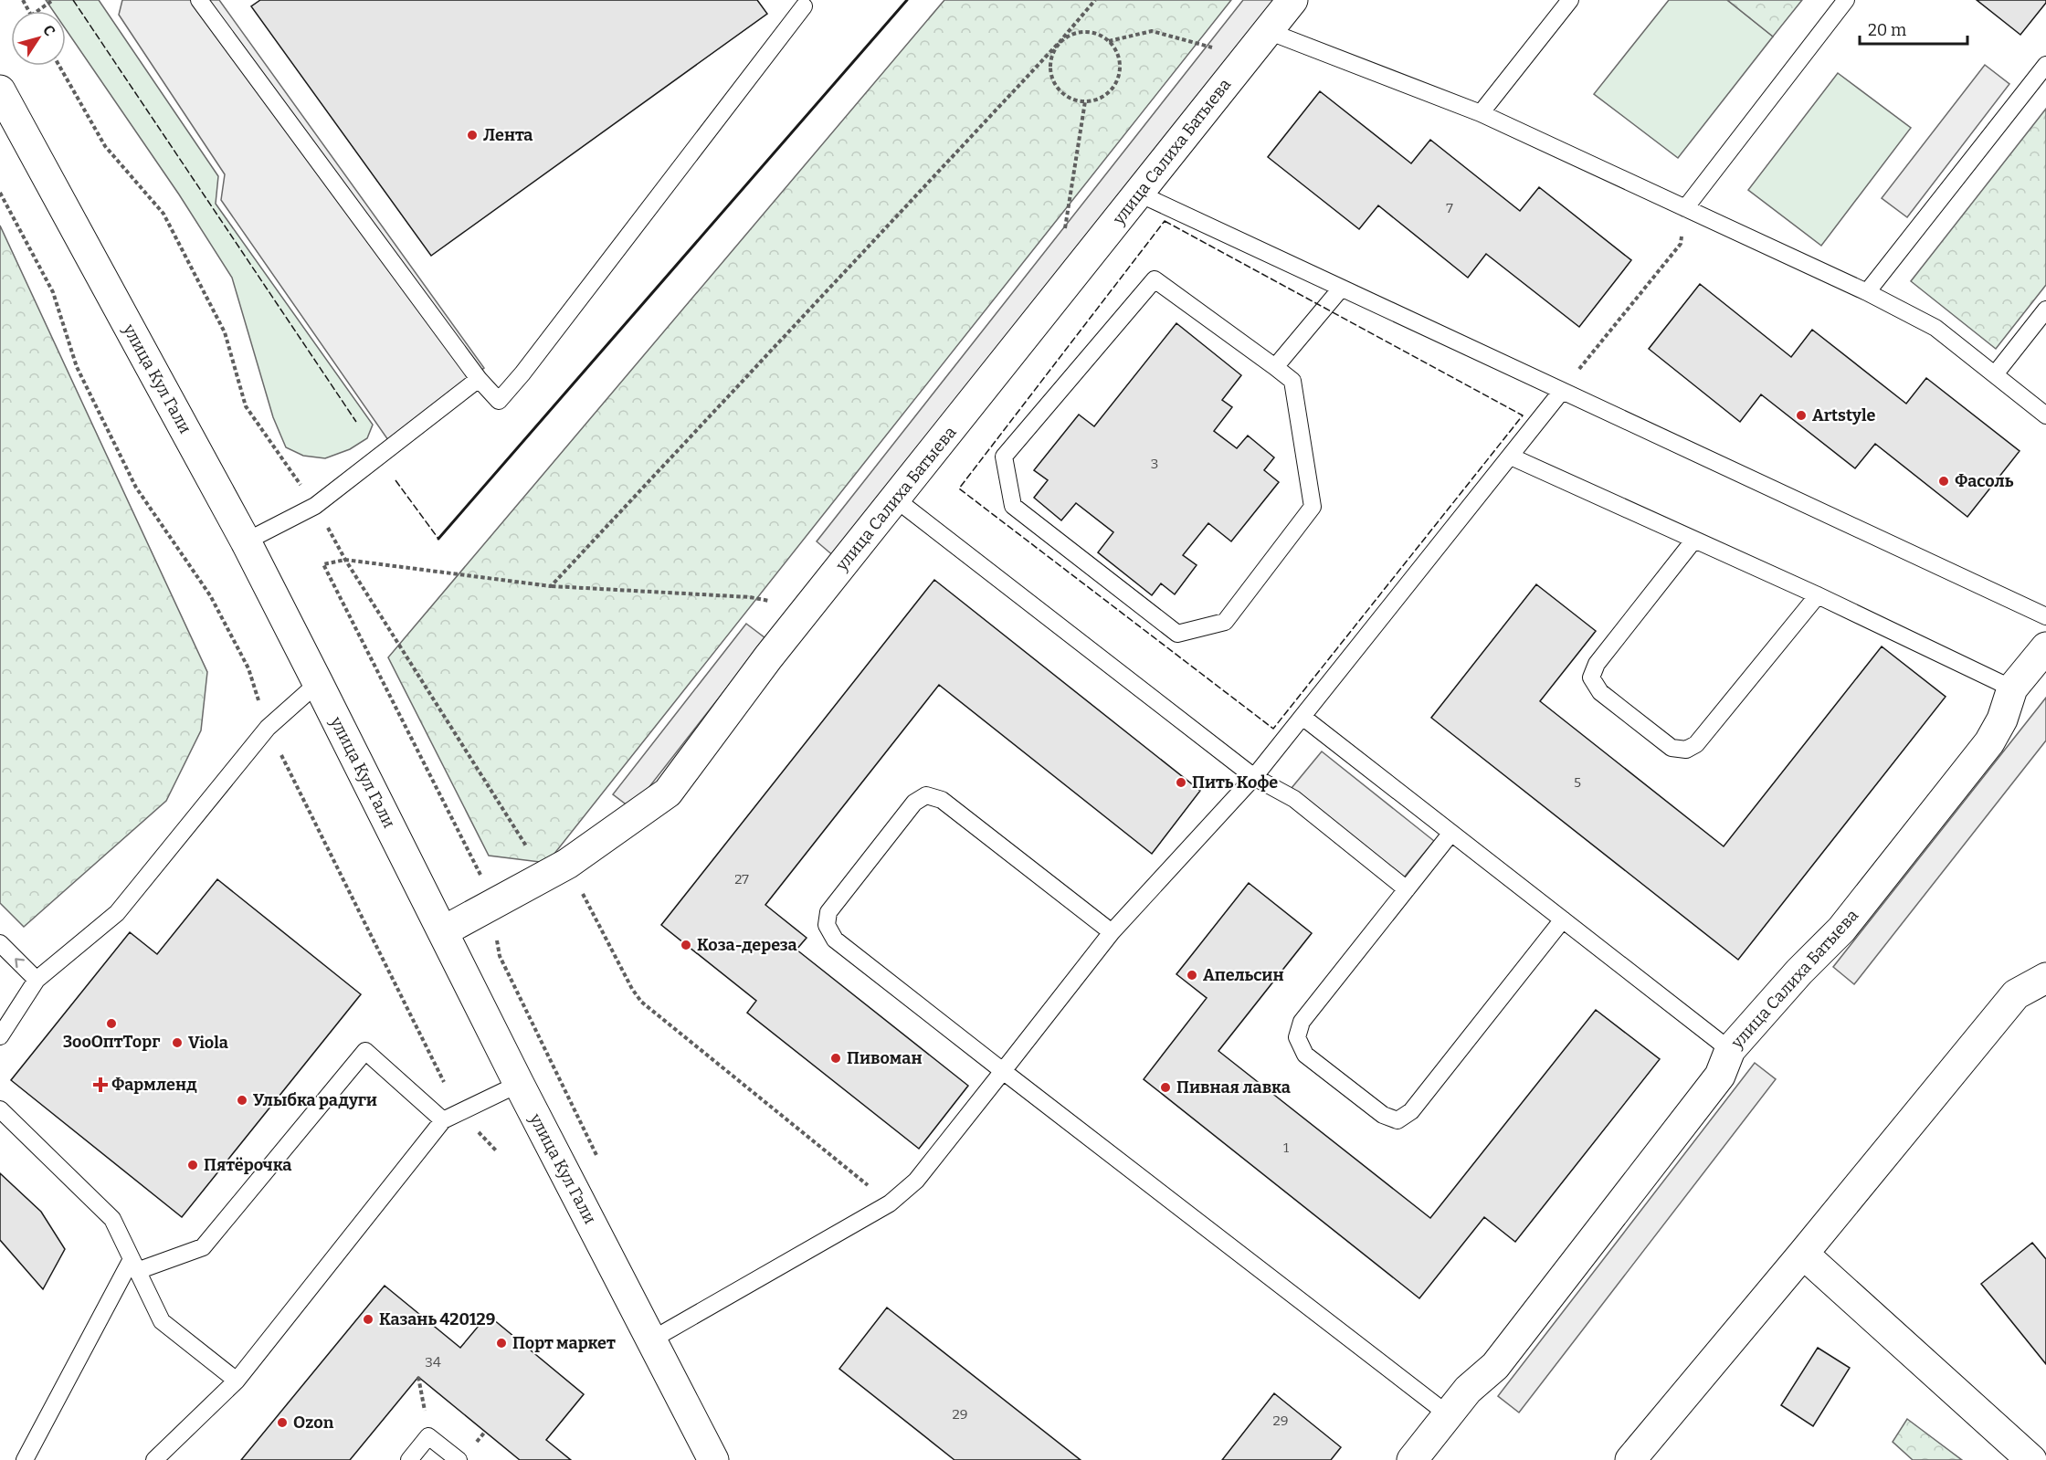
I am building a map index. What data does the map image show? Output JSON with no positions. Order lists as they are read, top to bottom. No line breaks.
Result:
{"streets":{"street":["улица Салиха Батыева","улица Кул Гали"]},"crossings":[["улица Салиха Батыева","улица Кул Гали"]],"places":{"other":["Лента","Artstyle","Фасоль","Пить Кофе","Коза-дереза","Апельсин","ЗооОптТорг","Viola","Пивоман","Пивная лавка","Улыбка радуги","Пятёрочка","Казань 420129","Порт маркет","Ozon"],"health":["Фармленд"]},"house_numbers":["7","3","5","27","1","34","29","29"],"scale_bar":"20 m","north":"top right"}
